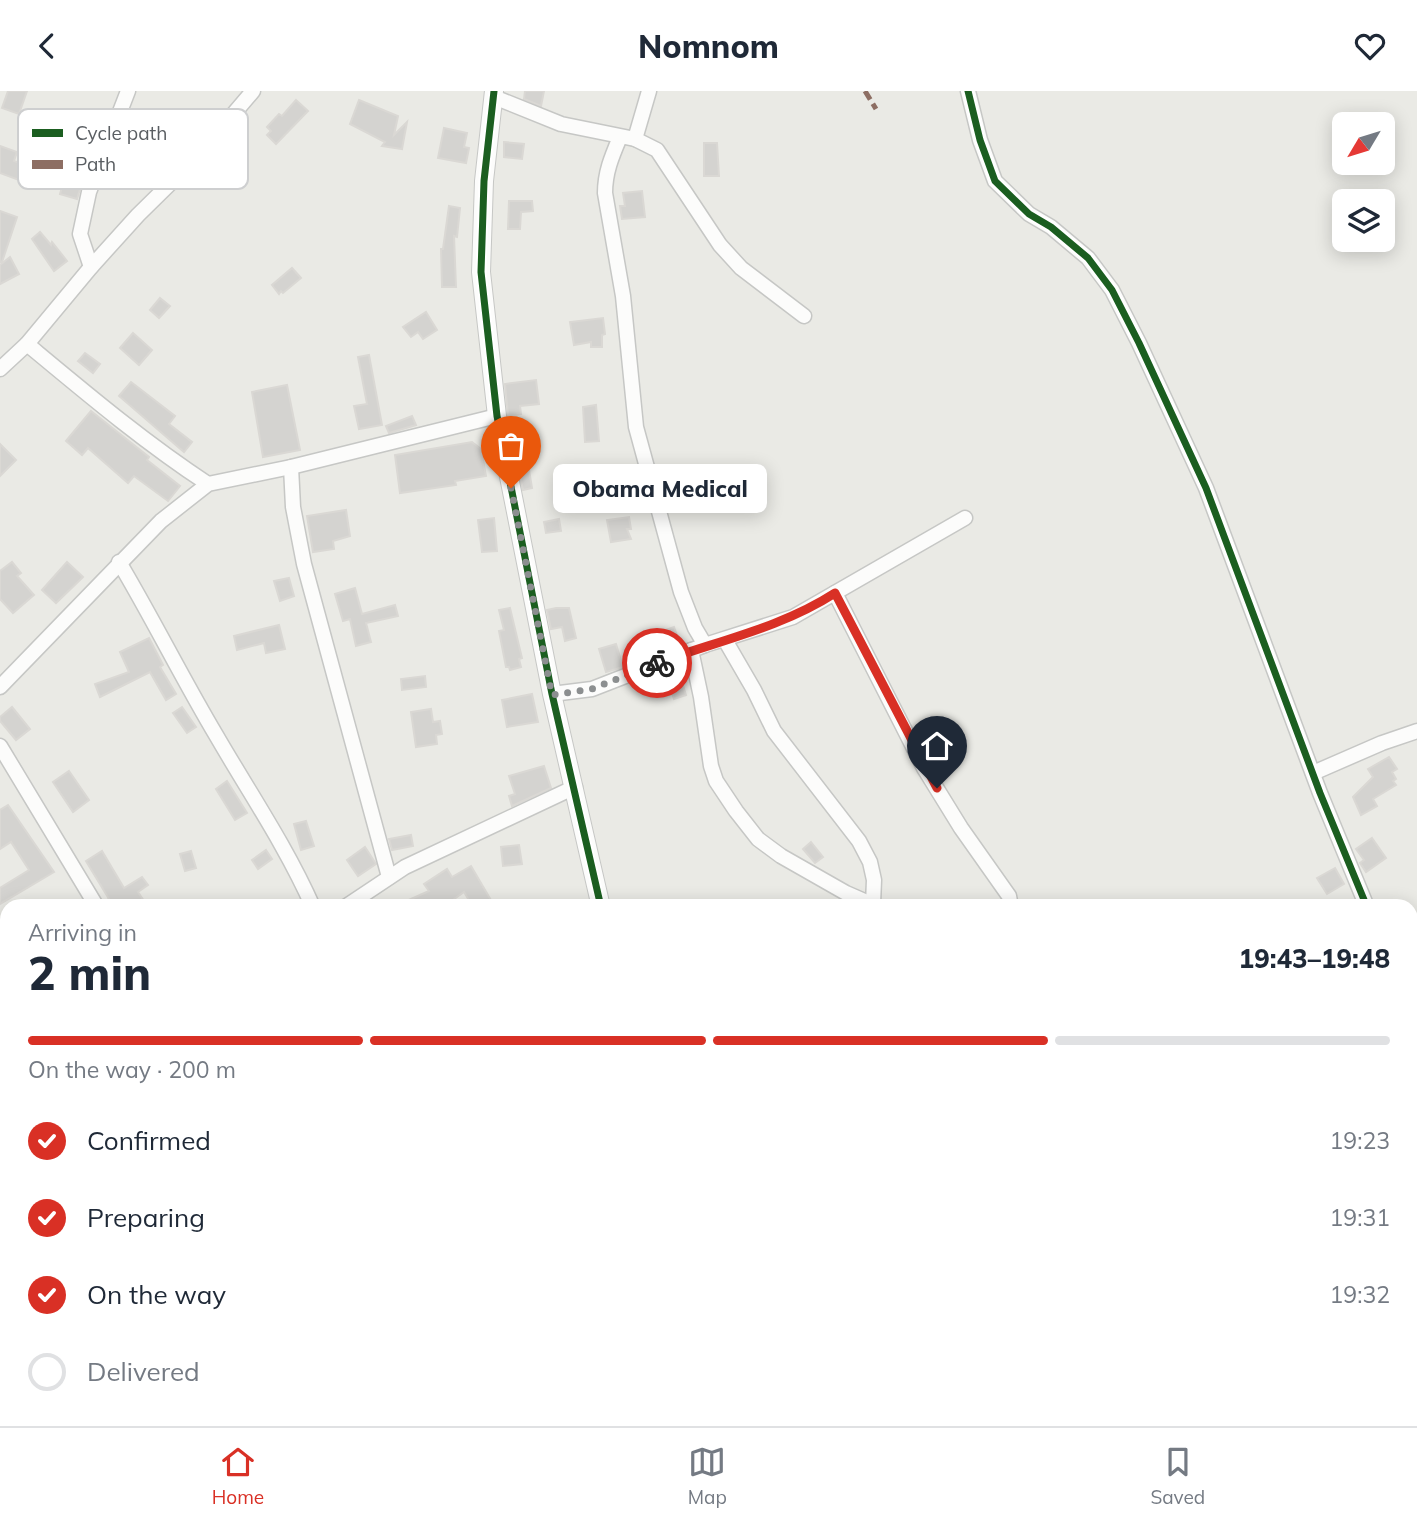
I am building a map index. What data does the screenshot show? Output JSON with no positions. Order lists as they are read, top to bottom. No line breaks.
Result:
{"places":["Obama Medical"],"legend":["Cycle path","Path"],"north":"bottom left","page":{"header":"Nomnom","bubble":"Obama Medical","heading":["2 min","Arriving in","19:43–19:48"],"bar":"On the way · 200 m","list":[["Confirmed","19:23"],["Preparing","19:31"],["On the way","19:32"],"Delivered"],"tabs":["Home","Map","Saved"]}}
